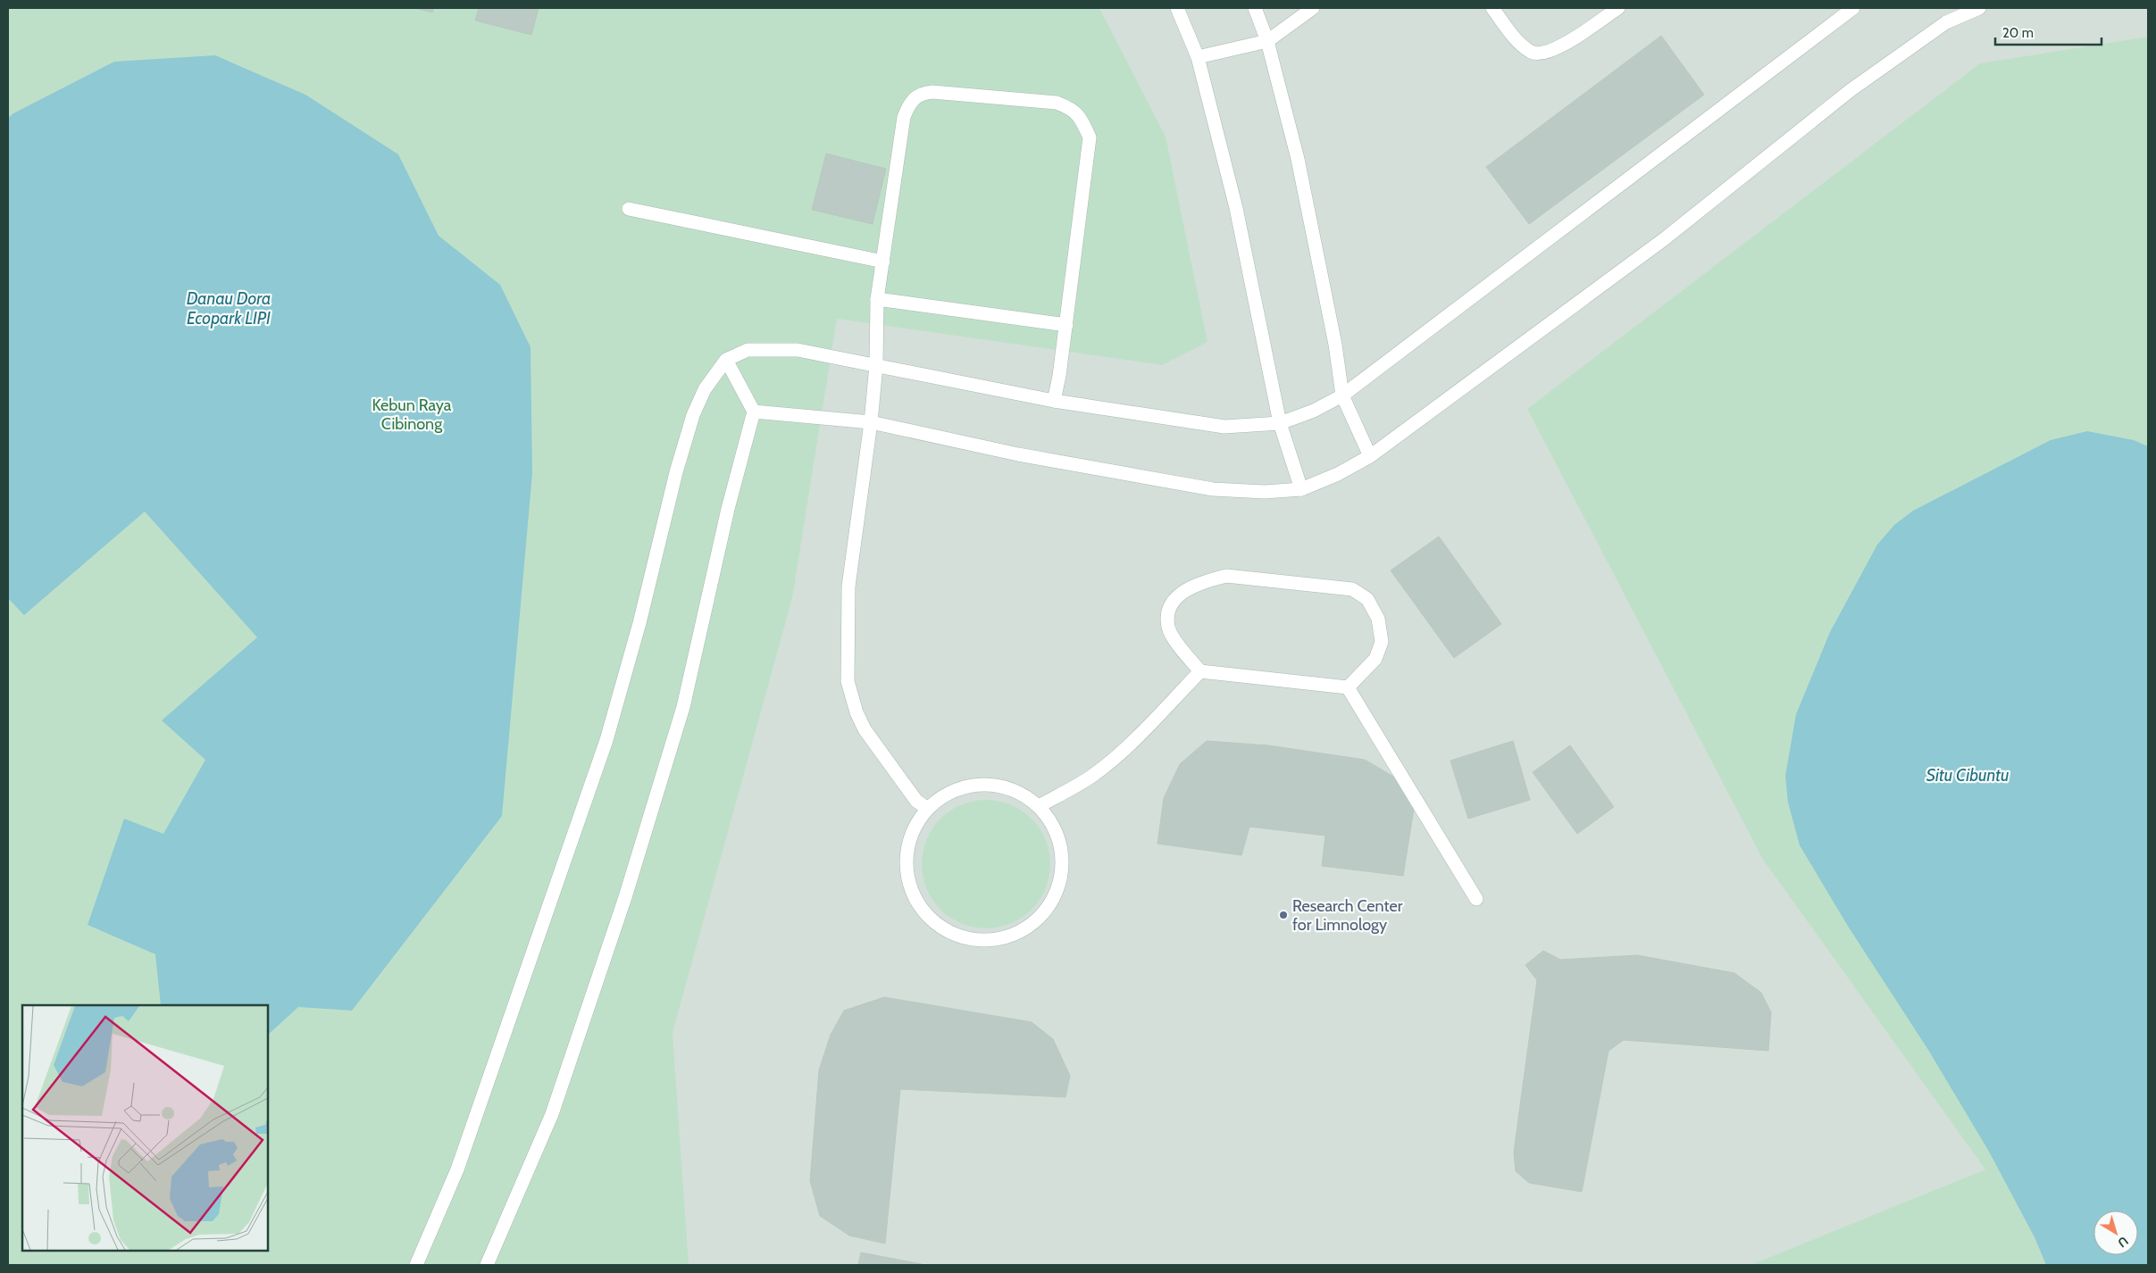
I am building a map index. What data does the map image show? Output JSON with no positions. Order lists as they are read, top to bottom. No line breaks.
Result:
{"water":["Danau Dora Ecopark LIPI","Situ Cibuntu"],"parks":["Kebun Raya Cibinong"],"places":["Research Center for Limnology"],"scale_bar":"20 m","north":"bottom right"}
